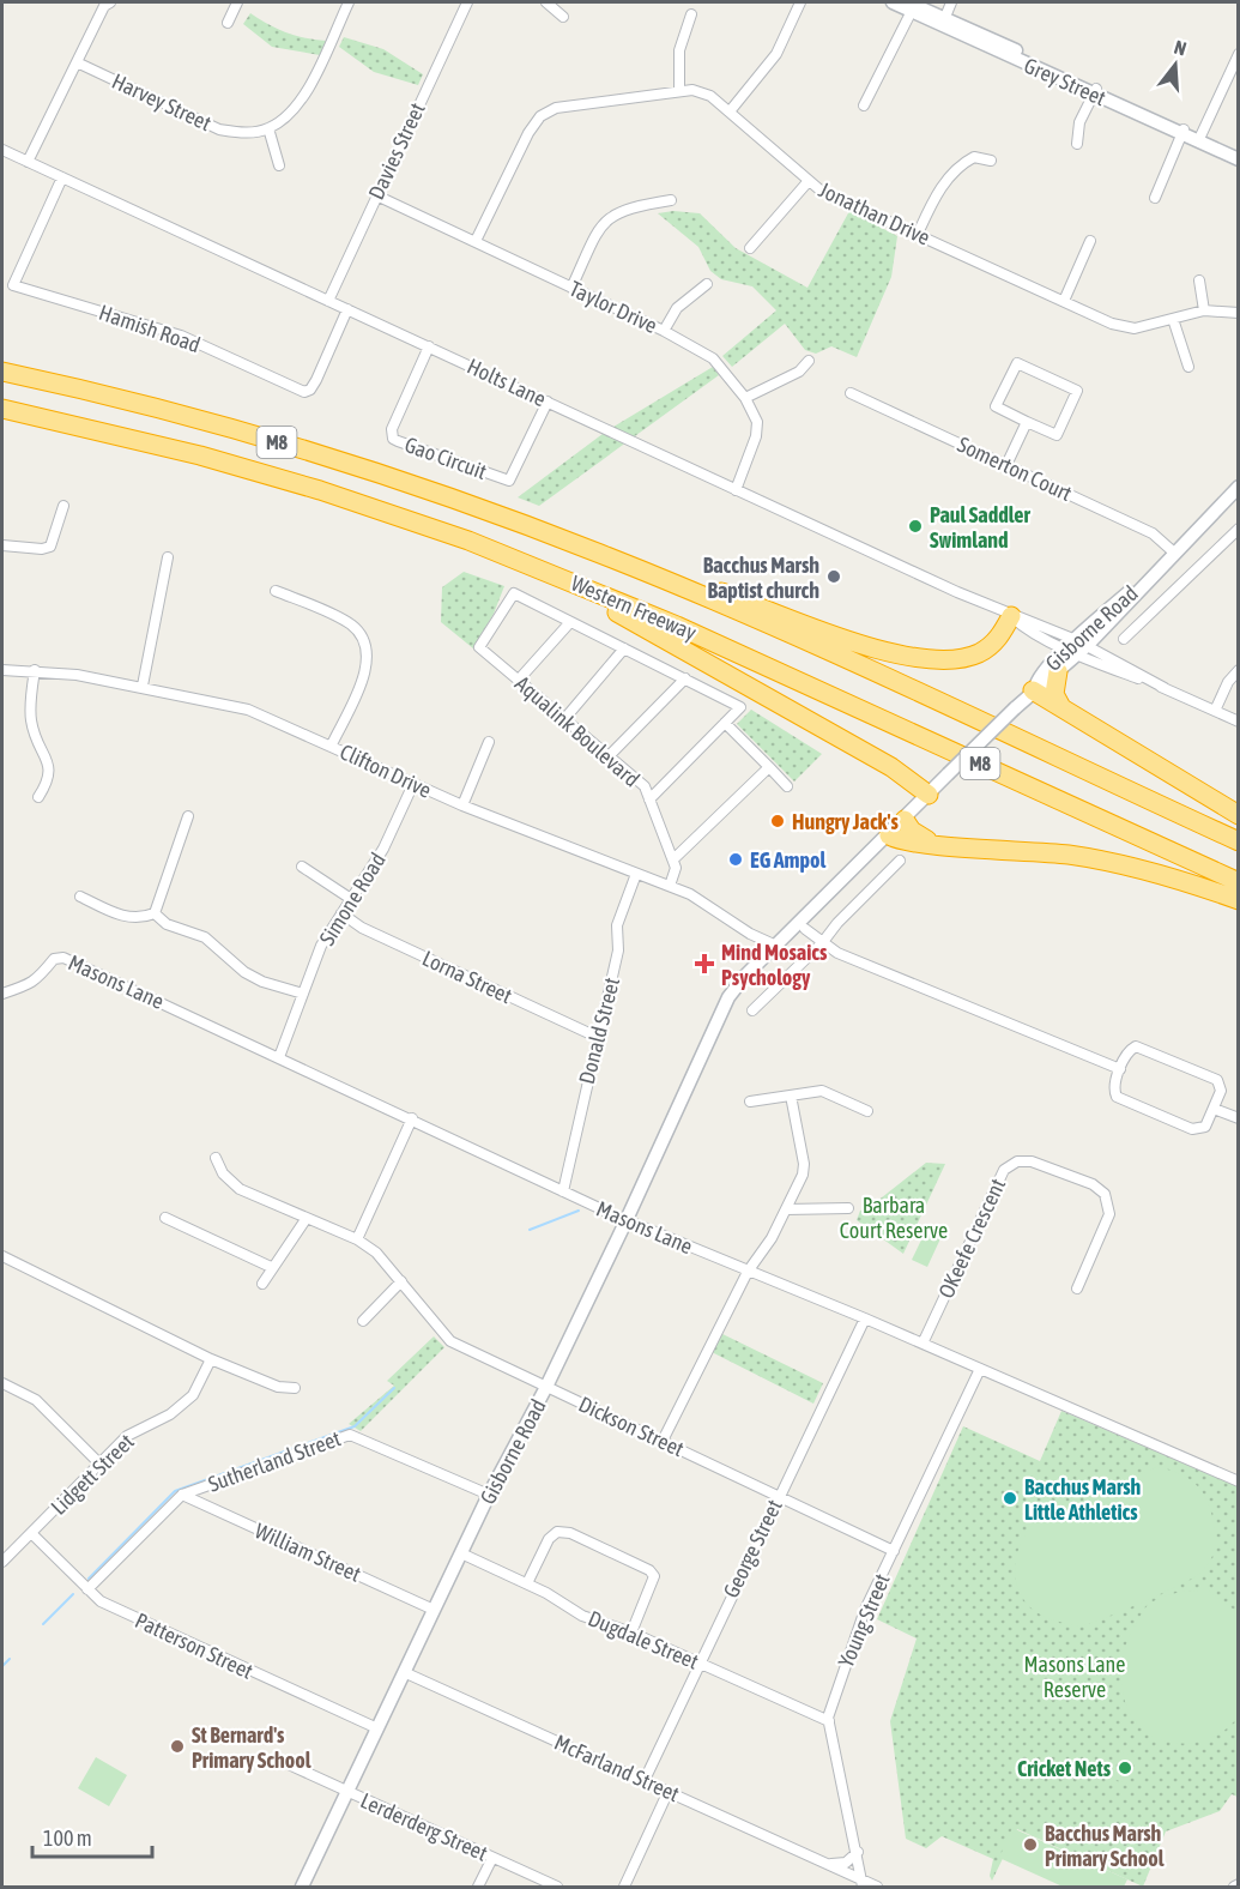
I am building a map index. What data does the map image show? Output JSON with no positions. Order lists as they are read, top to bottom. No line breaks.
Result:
{"streets":{"highway":["M8","Western Freeway"],"main road":["Grey Street","Gisborne Road"],"street":["Harvey Street","Davies Street","Jonathan Drive","Taylor Drive","Hamish Road","Holts Lane","Gao Circuit","Somerton Court","Aqualink Boulevard","Clifton Drive","Simone Road","Lorna Street","Masons Lane","Donald Street","OKeefe Crescent","Dickson Street","Sutherland Street","Lidgett Street","George Street","William Street","Young Street","Dugdale Street","Patterson Street","McFarland Street","Lerderderg Street"]},"crossings":[["Davies Street","Taylor Drive"],["Davies Street","Holts Lane"],["Jonathan Drive","Taylor Drive"],["Taylor Drive","Holts Lane"],["Hamish Road","Holts Lane"],["Holts Lane","Gao Circuit"],["Holts Lane","Gisborne Road"],["Somerton Court","Gisborne Road"],["Gisborne Road","Clifton Drive"],["Gisborne Road","Masons Lane"],["Gisborne Road","Dickson Street"],["Gisborne Road","Sutherland Street"],["Gisborne Road","William Street"],["Gisborne Road","Dugdale Street"],["Gisborne Road","Patterson Street"],["Gisborne Road","McFarland Street"],["Gisborne Road","Lerderderg Street"],["Aqualink Boulevard","Clifton Drive"],["Clifton Drive","Simone Road"],["Clifton Drive","Donald Street"],["Simone Road","Lorna Street"],["Simone Road","Masons Lane"],["Lorna Street","Donald Street"],["Masons Lane","Donald Street"],["Masons Lane","OKeefe Crescent"],["Masons Lane","George Street"],["Masons Lane","Young Street"],["Dickson Street","George Street"],["Dickson Street","Young Street"],["Sutherland Street","William Street"],["Sutherland Street","Patterson Street"],["Lidgett Street","Patterson Street"],["George Street","Dugdale Street"],["George Street","McFarland Street"],["Young Street","Dugdale Street"],["Young Street","McFarland Street"]],"parks":["Barbara Court Reserve","Masons Lane Reserve"],"places":{"other":["Paul Saddler Swimland","Bacchus Marsh Baptist church","Hungry Jack's","EG Ampol","Bacchus Marsh Little Athletics","St Bernard's Primary School","Cricket Nets","Bacchus Marsh Primary School"],"health":["Mind Mosaics Psychology"]},"scale_bar":"100 m","north":"top"}
